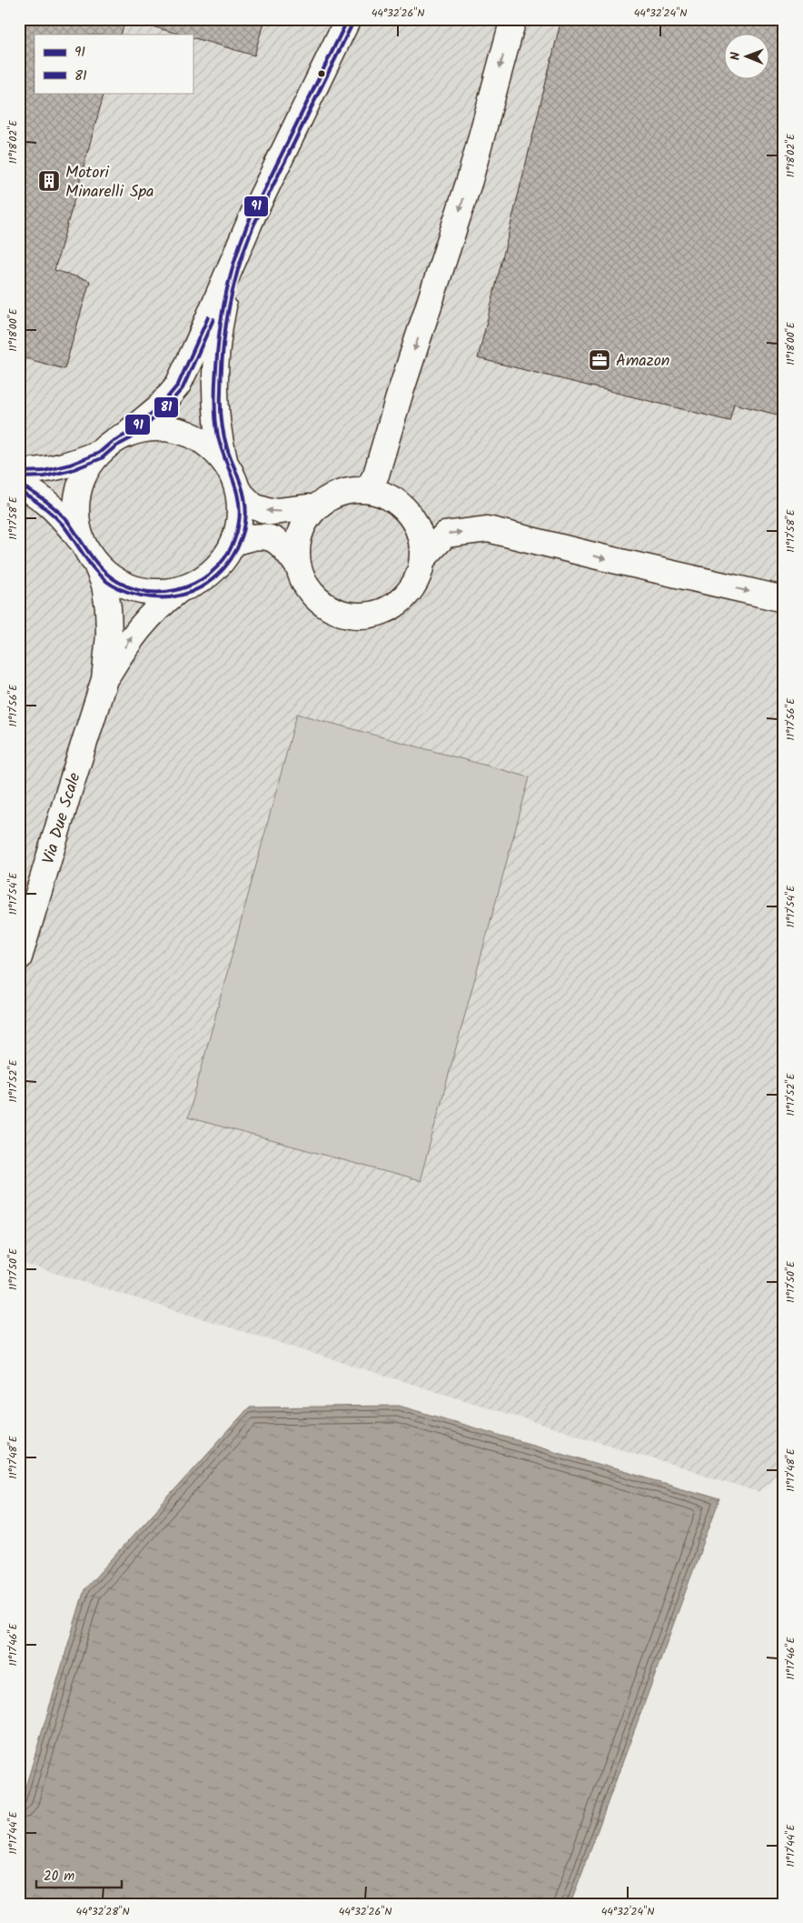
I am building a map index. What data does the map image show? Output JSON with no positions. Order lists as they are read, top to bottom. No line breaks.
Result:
{"streets":{"street":["Via Due Scale"]},"places":{"building":["Motori Minarelli Spa"],"office":["Amazon"]},"lines":["transit line 91","transit line 81"],"legend":["91","81"],"scale_bar":"20 m","north":"left","coordinates":["44°32'26\"N","44°32'24\"N","11°18'02\"E","11°18'00\"E","11°17'58\"E","11°17'56\"E","11°17'54\"E","11°17'52\"E","11°17'50\"E","11°17'48\"E","11°17'46\"E","11°17'44\"E","44°32'28\"N"]}
